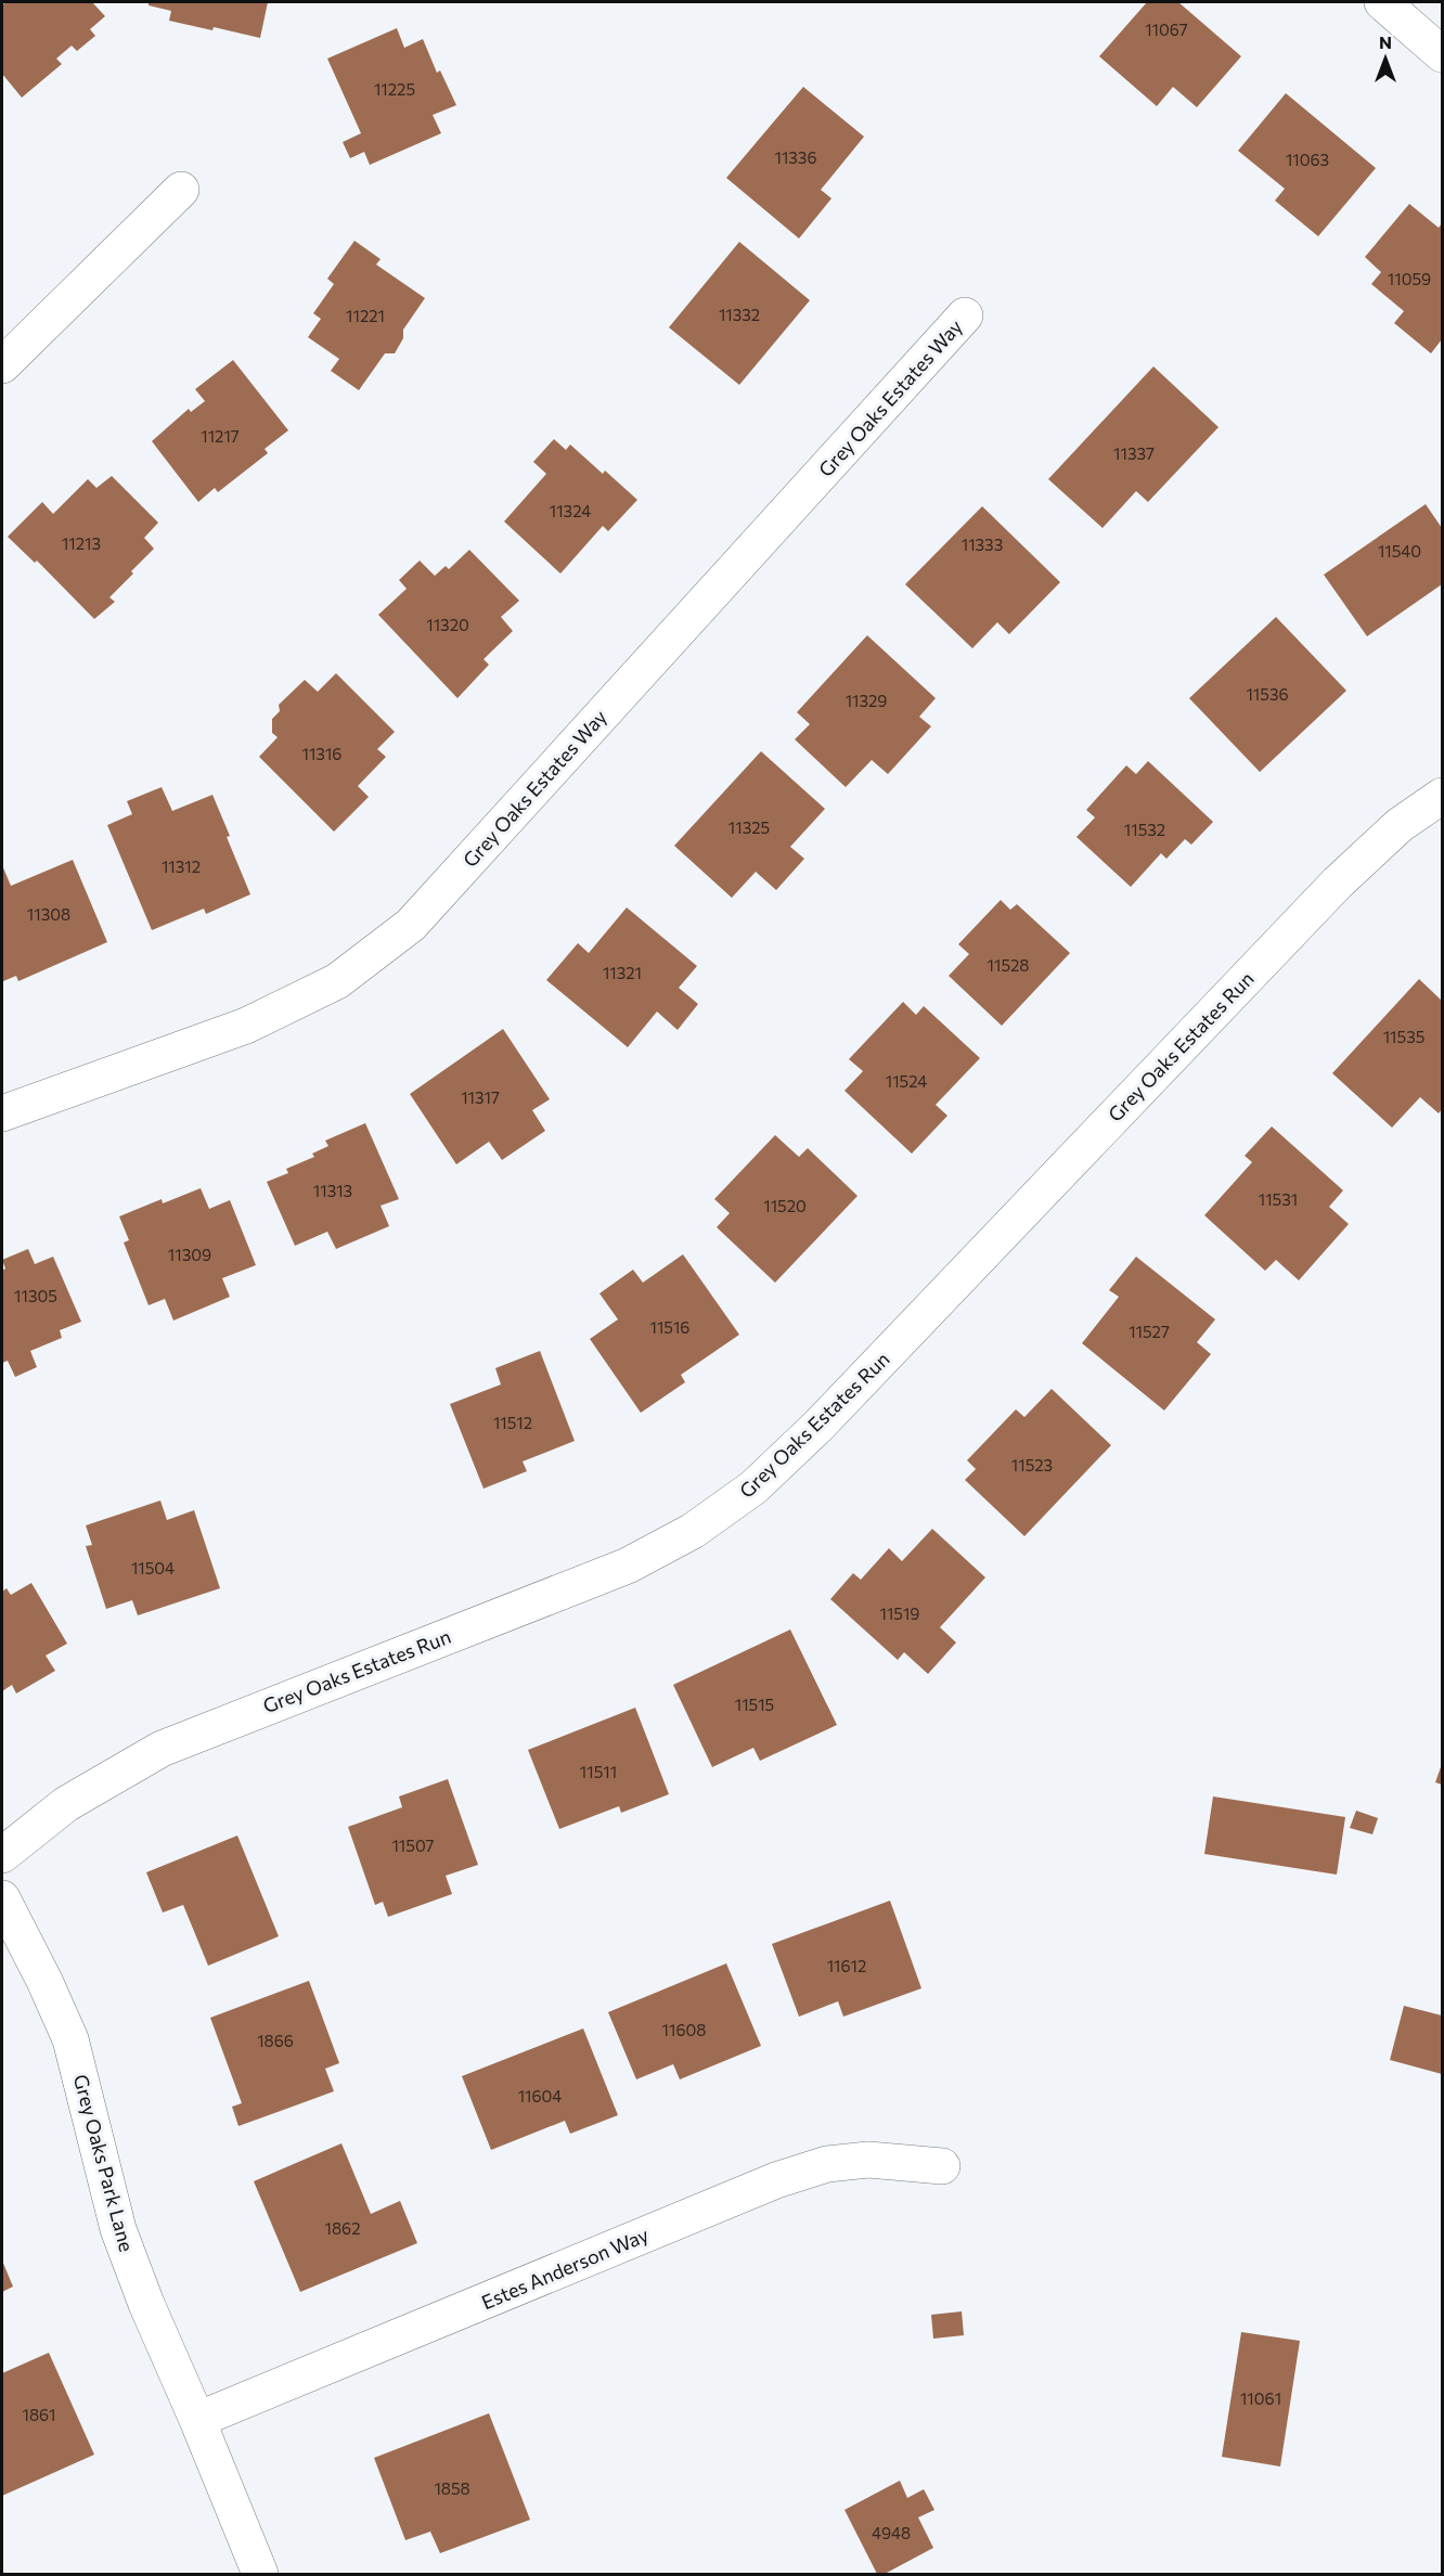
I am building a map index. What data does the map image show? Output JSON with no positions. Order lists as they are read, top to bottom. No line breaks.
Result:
{"streets":{"street":["Grey Oaks Estates Way","Grey Oaks Estates Run","Grey Oaks Park Lane","Estes Anderson Way"]},"crossings":[["Grey Oaks Park Lane","Estes Anderson Way"]],"house_numbers":["11067","11225","11336","11063","11059","11332","11221","11217","11337","11324","11213","11333","11540","11320","11536","11329","11316","11325","11532","11312","11308","11528","11321","11535","11524","11317","11313","11531","11520","11309","11305","11516","11527","11512","11523","11504","11519","11515","11511","11507","11612","11608","1866","11604","1862","11061","1861","1858","4948"],"north":"top"}
